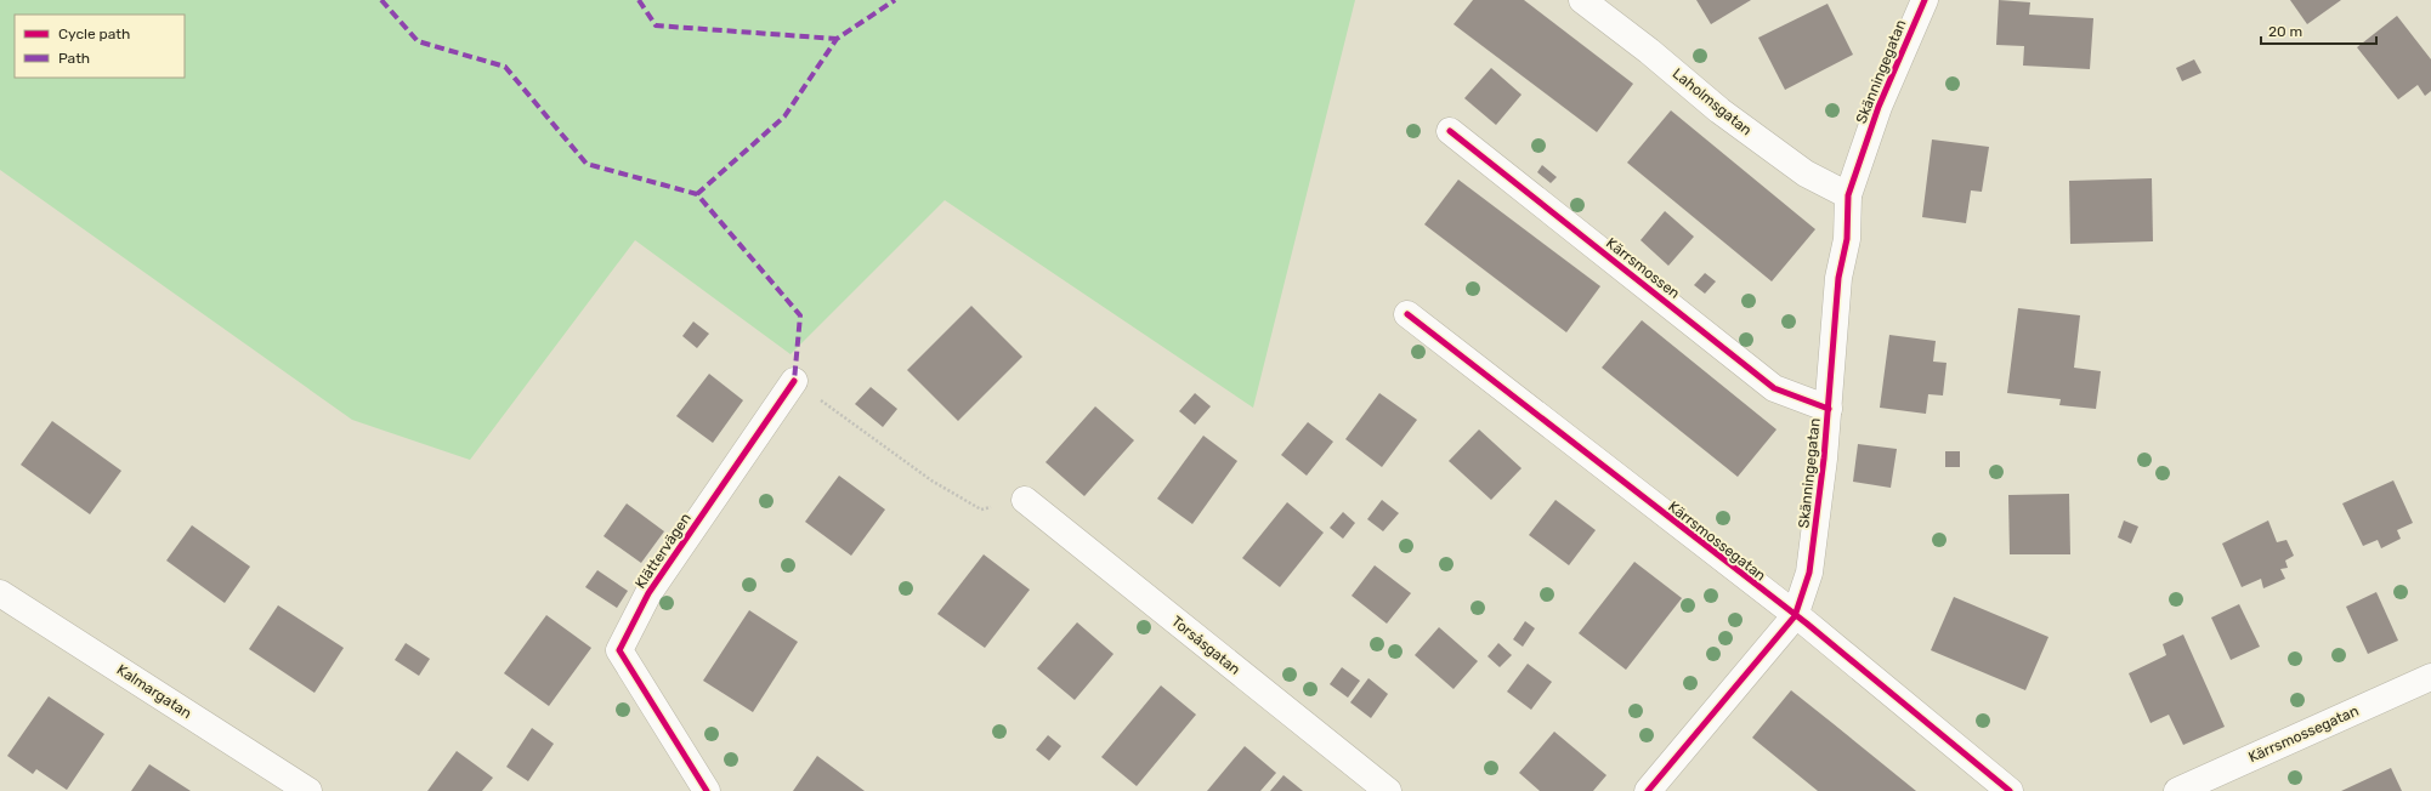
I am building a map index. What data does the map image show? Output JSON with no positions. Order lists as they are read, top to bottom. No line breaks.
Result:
{"streets":{"street":["Skänningegatan","Laholmsgatan","Kärrsmossen","Kärrsmossegatan","Klättervägen","Torsåsgatan","Kalmargatan"]},"crossings":[["Skänningegatan","Laholmsgatan"],["Skänningegatan","Kärrsmossen"],["Skänningegatan","Kärrsmossegatan"]],"legend":["Cycle path","Path"],"scale_bar":"20 m"}
